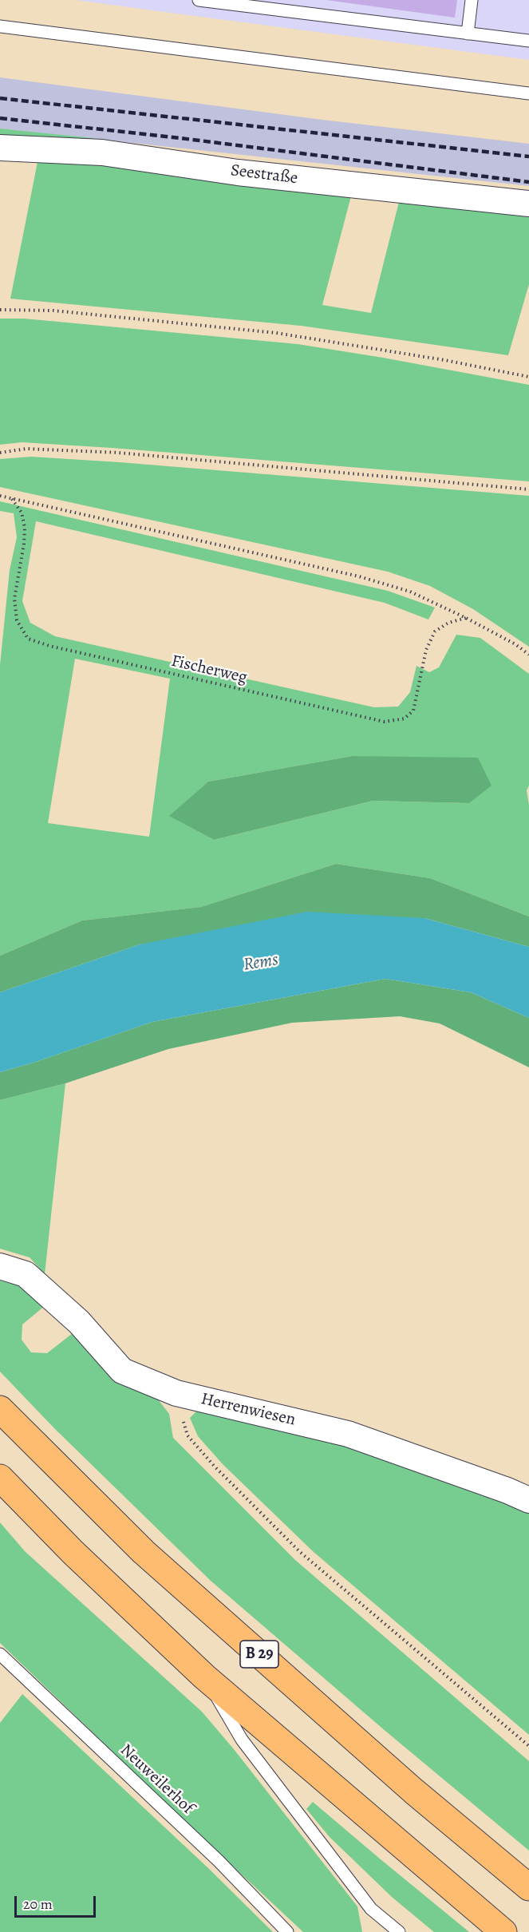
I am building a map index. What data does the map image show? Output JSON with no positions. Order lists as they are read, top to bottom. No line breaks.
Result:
{"streets":{"highway":["B 29"],"street":["Seestraße","Herrenwiesen"],"lane":["Neuweilerhof"],"path":["Fischerweg"]},"water":["Rems"],"scale_bar":"20 m"}
